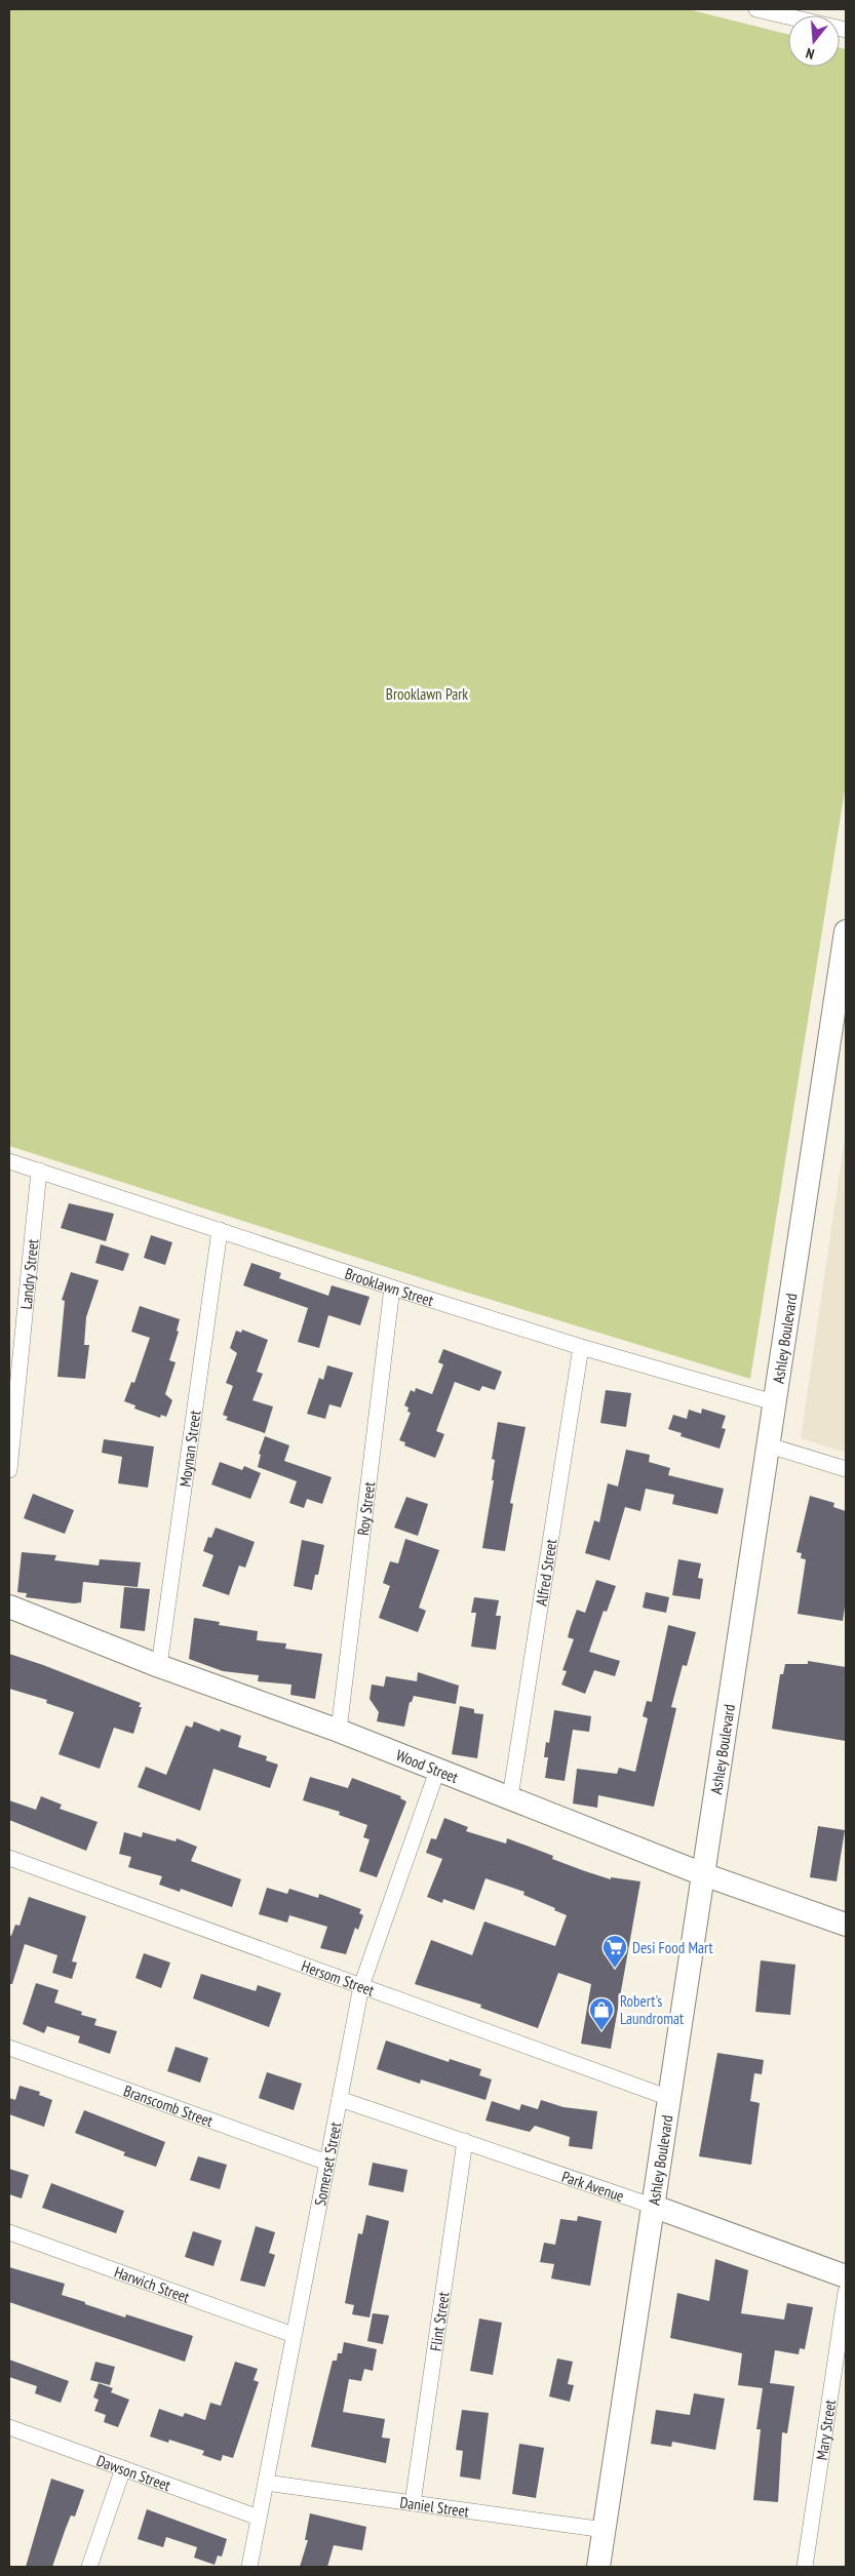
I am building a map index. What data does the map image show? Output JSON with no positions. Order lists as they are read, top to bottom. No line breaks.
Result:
{"streets":{"main road":["Ashley Boulevard","Wood Street","Park Avenue"],"street":["Landry Street","Brooklawn Street","Moynan Street","Roy Street","Alfred Street","Hersom Street","Branscomb Street","Somerset Street","Harwich Street","Flint Street","Mary Street","Dawson Street","Daniel Street"]},"crossings":[["Landry Street","Brooklawn Street"],["Brooklawn Street","Ashley Boulevard"],["Brooklawn Street","Moynan Street"],["Brooklawn Street","Roy Street"],["Brooklawn Street","Alfred Street"],["Ashley Boulevard","Wood Street"],["Ashley Boulevard","Hersom Street"],["Ashley Boulevard","Park Avenue"],["Ashley Boulevard","Daniel Street"],["Moynan Street","Wood Street"],["Roy Street","Wood Street"],["Alfred Street","Wood Street"],["Wood Street","Somerset Street"],["Hersom Street","Somerset Street"],["Branscomb Street","Somerset Street"],["Somerset Street","Park Avenue"],["Somerset Street","Harwich Street"],["Somerset Street","Dawson Street"],["Somerset Street","Daniel Street"],["Park Avenue","Flint Street"],["Flint Street","Daniel Street"]],"parks":["Brooklawn Park"],"places":{"supermarket":["Desi Food Mart"],"shop":["Robert's Laundromat"]},"north":"bottom"}
